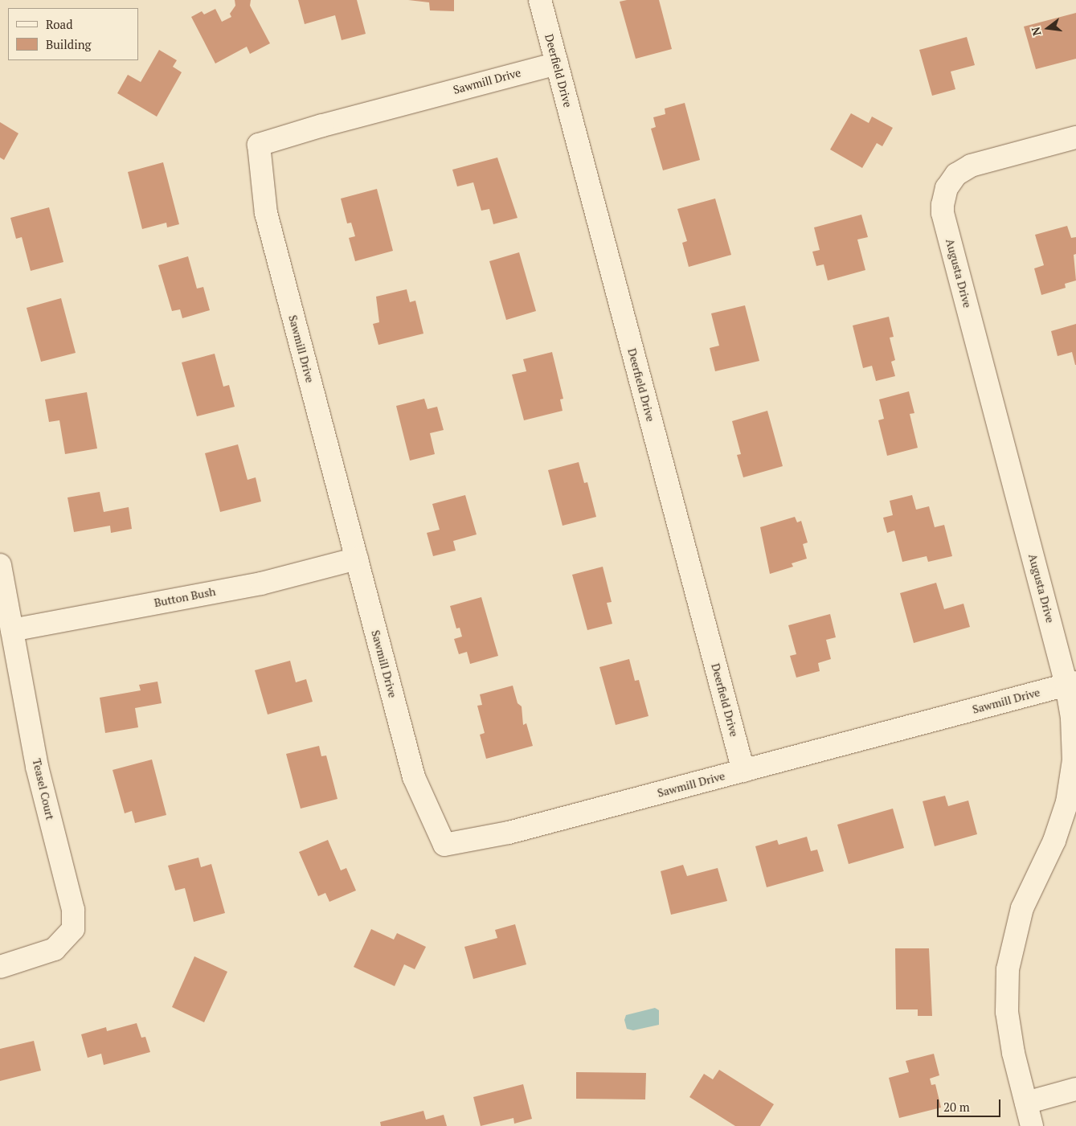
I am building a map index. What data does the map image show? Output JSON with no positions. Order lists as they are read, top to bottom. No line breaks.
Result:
{"streets":{"street":["Deerfield Drive","Sawmill Drive","Augusta Drive","Button Bush","Teasel Court"]},"crossings":[["Deerfield Drive","Sawmill Drive"],["Sawmill Drive","Augusta Drive"],["Sawmill Drive","Button Bush"],["Button Bush","Teasel Court"]],"legend":["Road","Building"],"scale_bar":"20 m","north":"left"}
